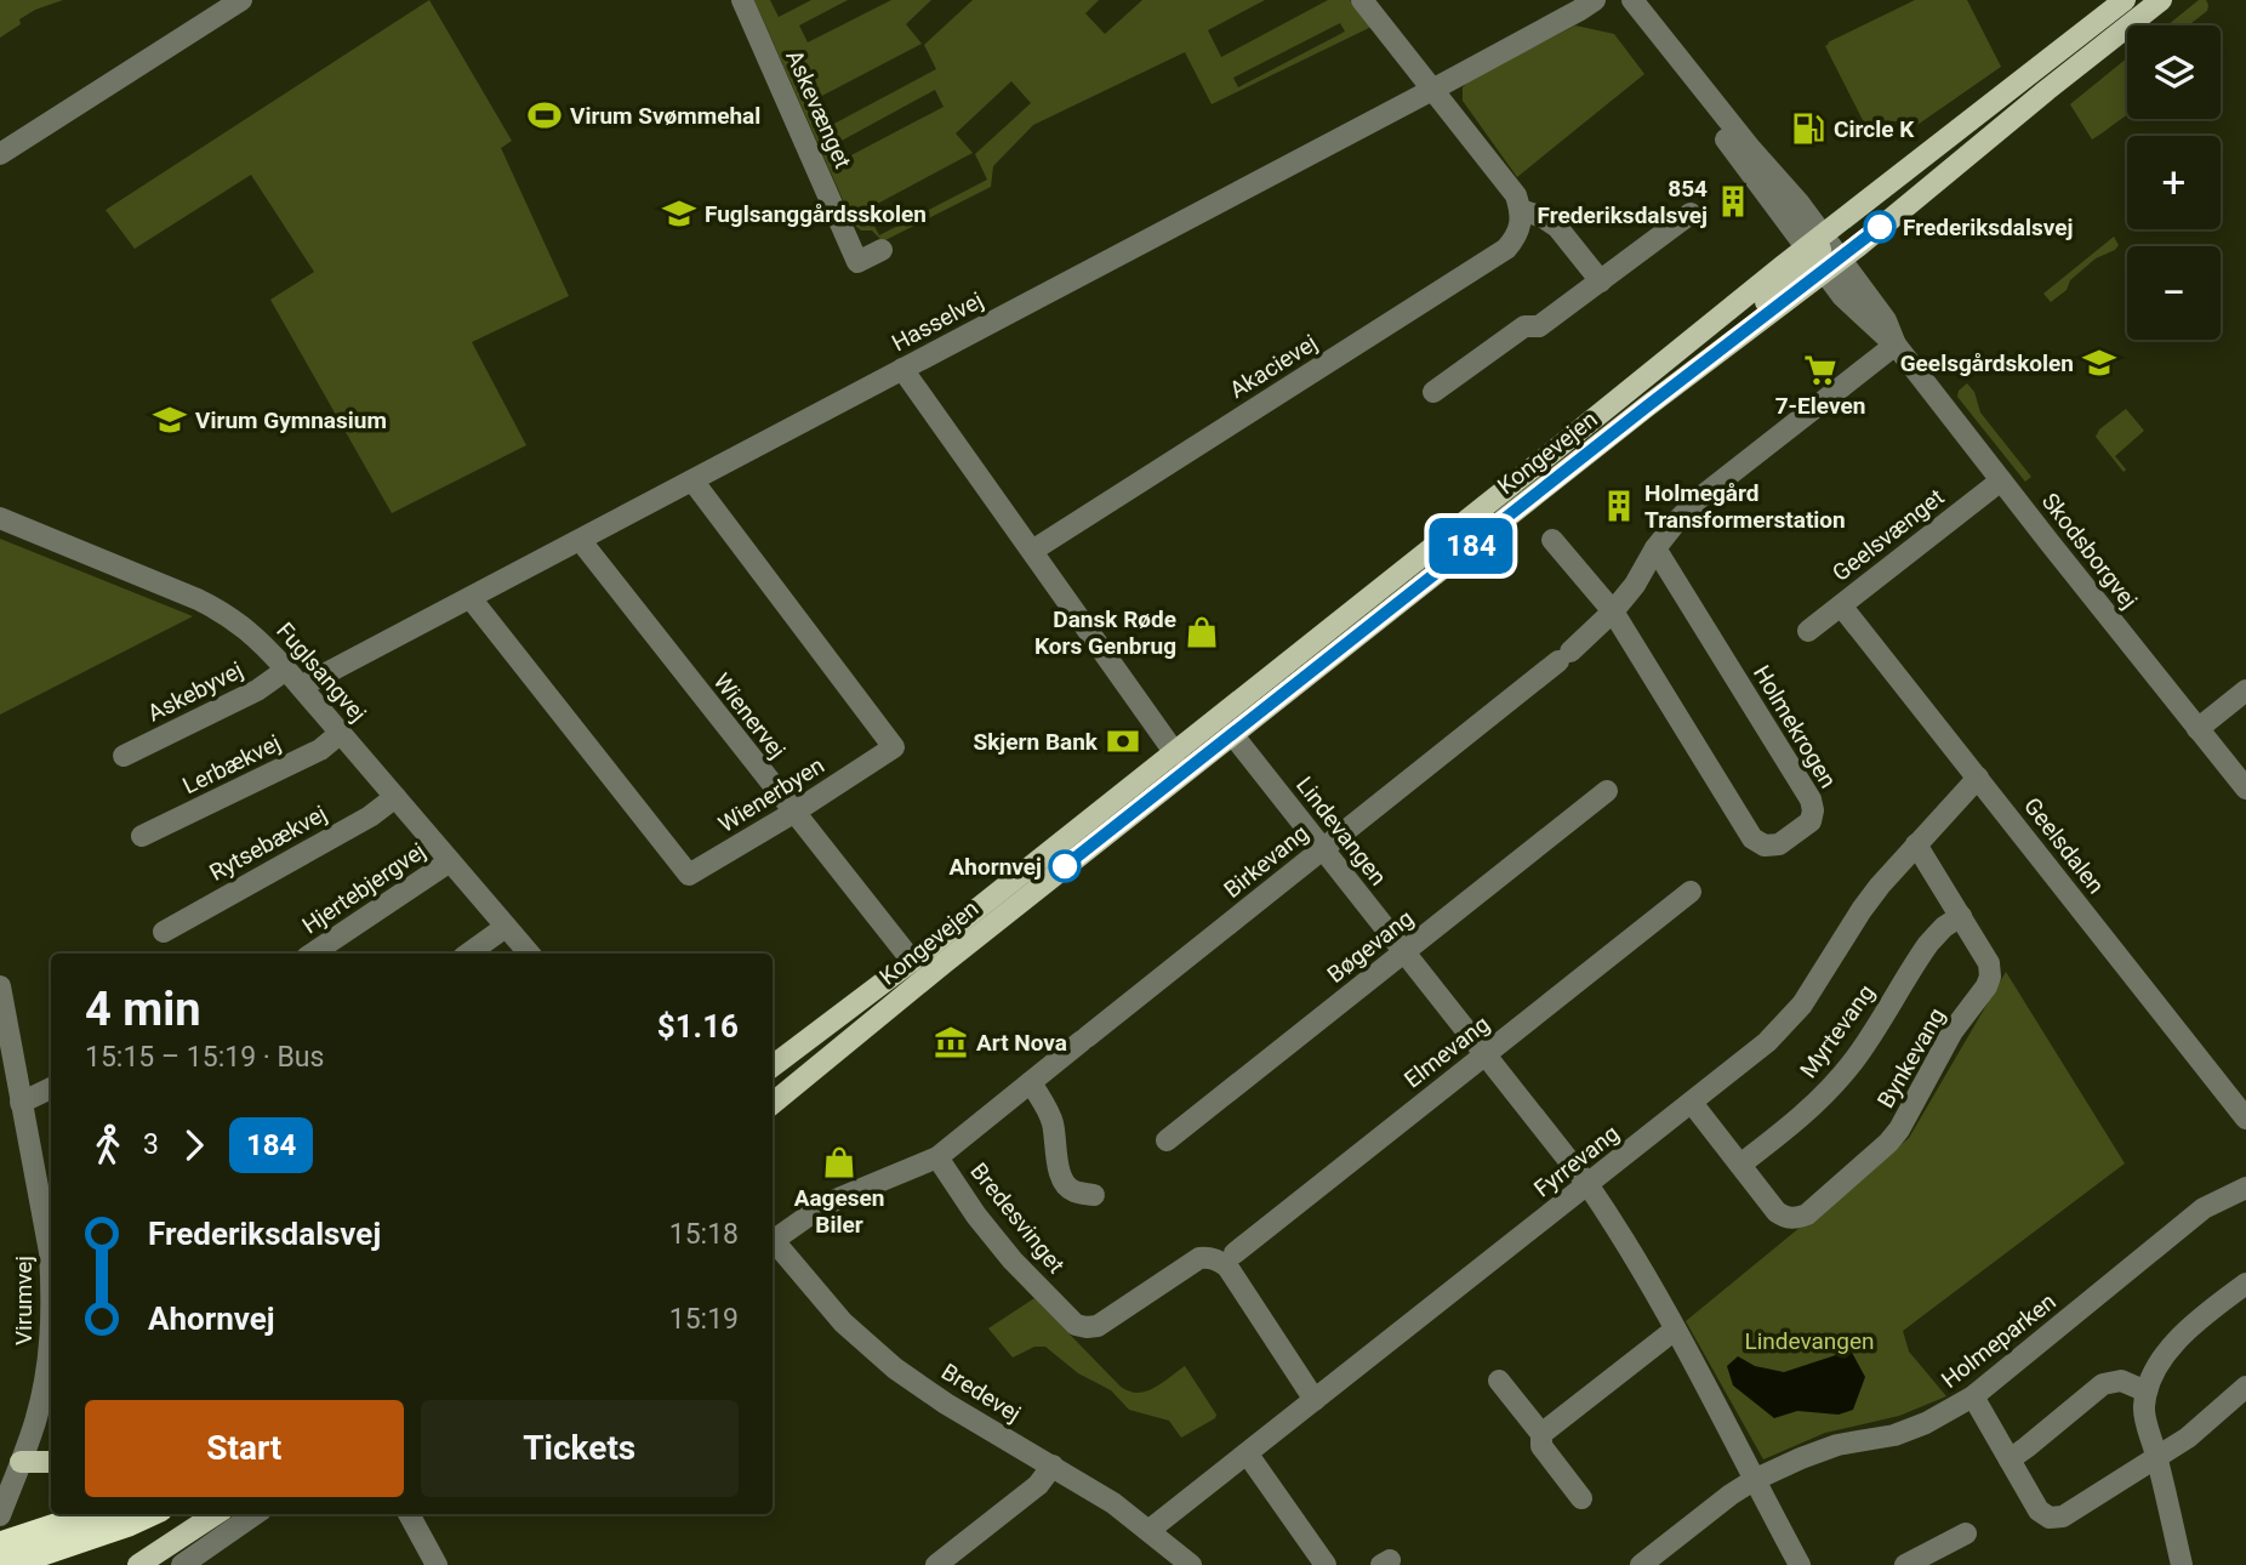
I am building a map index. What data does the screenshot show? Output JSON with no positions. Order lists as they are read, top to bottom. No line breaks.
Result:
{"streets":{"main road":["Kongevejen"],"street":["Askevænget","Hasselvej","Akacievej","Geelsvænget","Skodsborgvej","Fuglsangvej","Askebyvej","Wienervej","Holmekrogen","Lerbækvej","Wienerbyen","Lindevangen","Rytsebækvej","Geelsdalen","Birkevang","Hjertebjergvej","Bøgevang","Myrtevang","Elmevang","Bynkevang","Fyrrevang","Bredesvinget","Virumvej","Holmeparken","Bredevej"]},"crossings":[["Hasselvej","Fuglsangvej"],["Hasselvej","Wienervej"],["Hasselvej","Wienerbyen"],["Kongevejen","Skodsborgvej"],["Kongevejen","Wienervej"],["Kongevejen","Lindevangen"],["Geelsvænget","Skodsborgvej"],["Geelsvænget","Geelsdalen"],["Fuglsangvej","Askebyvej"],["Fuglsangvej","Lerbækvej"],["Fuglsangvej","Rytsebækvej"],["Fuglsangvej","Hjertebjergvej"],["Wienervej","Wienerbyen"],["Holmekrogen","Birkevang"],["Lindevangen","Birkevang"],["Lindevangen","Bøgevang"],["Lindevangen","Elmevang"],["Lindevangen","Fyrrevang"],["Lindevangen","Holmeparken"],["Geelsdalen","Fyrrevang"],["Birkevang","Bredesvinget"],["Myrtevang","Bynkevang"],["Bynkevang","Fyrrevang"],["Fyrrevang","Bredesvinget"],["Fyrrevang","Bredevej"]],"parks":["Lindevangen"],"places":{"sports":["Virum Svømmehal"],"fuel station":["Circle K"],"building":["854 Frederiksdalsvej","Holmegård Transformerstation"],"school or university":["Fuglsanggårdsskolen","Geelsgårdskolen","Virum Gymnasium"],"other":["Frederiksdalsvej","Ahornvej"],"supermarket":["7-Eleven"],"shop":["Dansk Røde Kors Genbrug","Aagesen Biler"],"bank":["Skjern Bank"],"museum":["Art Nova"]},"lines":["bus line 184"],"page":{"on_map":"184","map_buttons":["+","−"],"heading":["4 min","15:15 – 15:19 · Bus","$1.16"],"legs":["3","184"],"list":[{"name":"Frederiksdalsvej","value":"15:18"},{"name":"Ahornvej","value":"15:19"}],"buttons":["Start","Tickets"]}}
